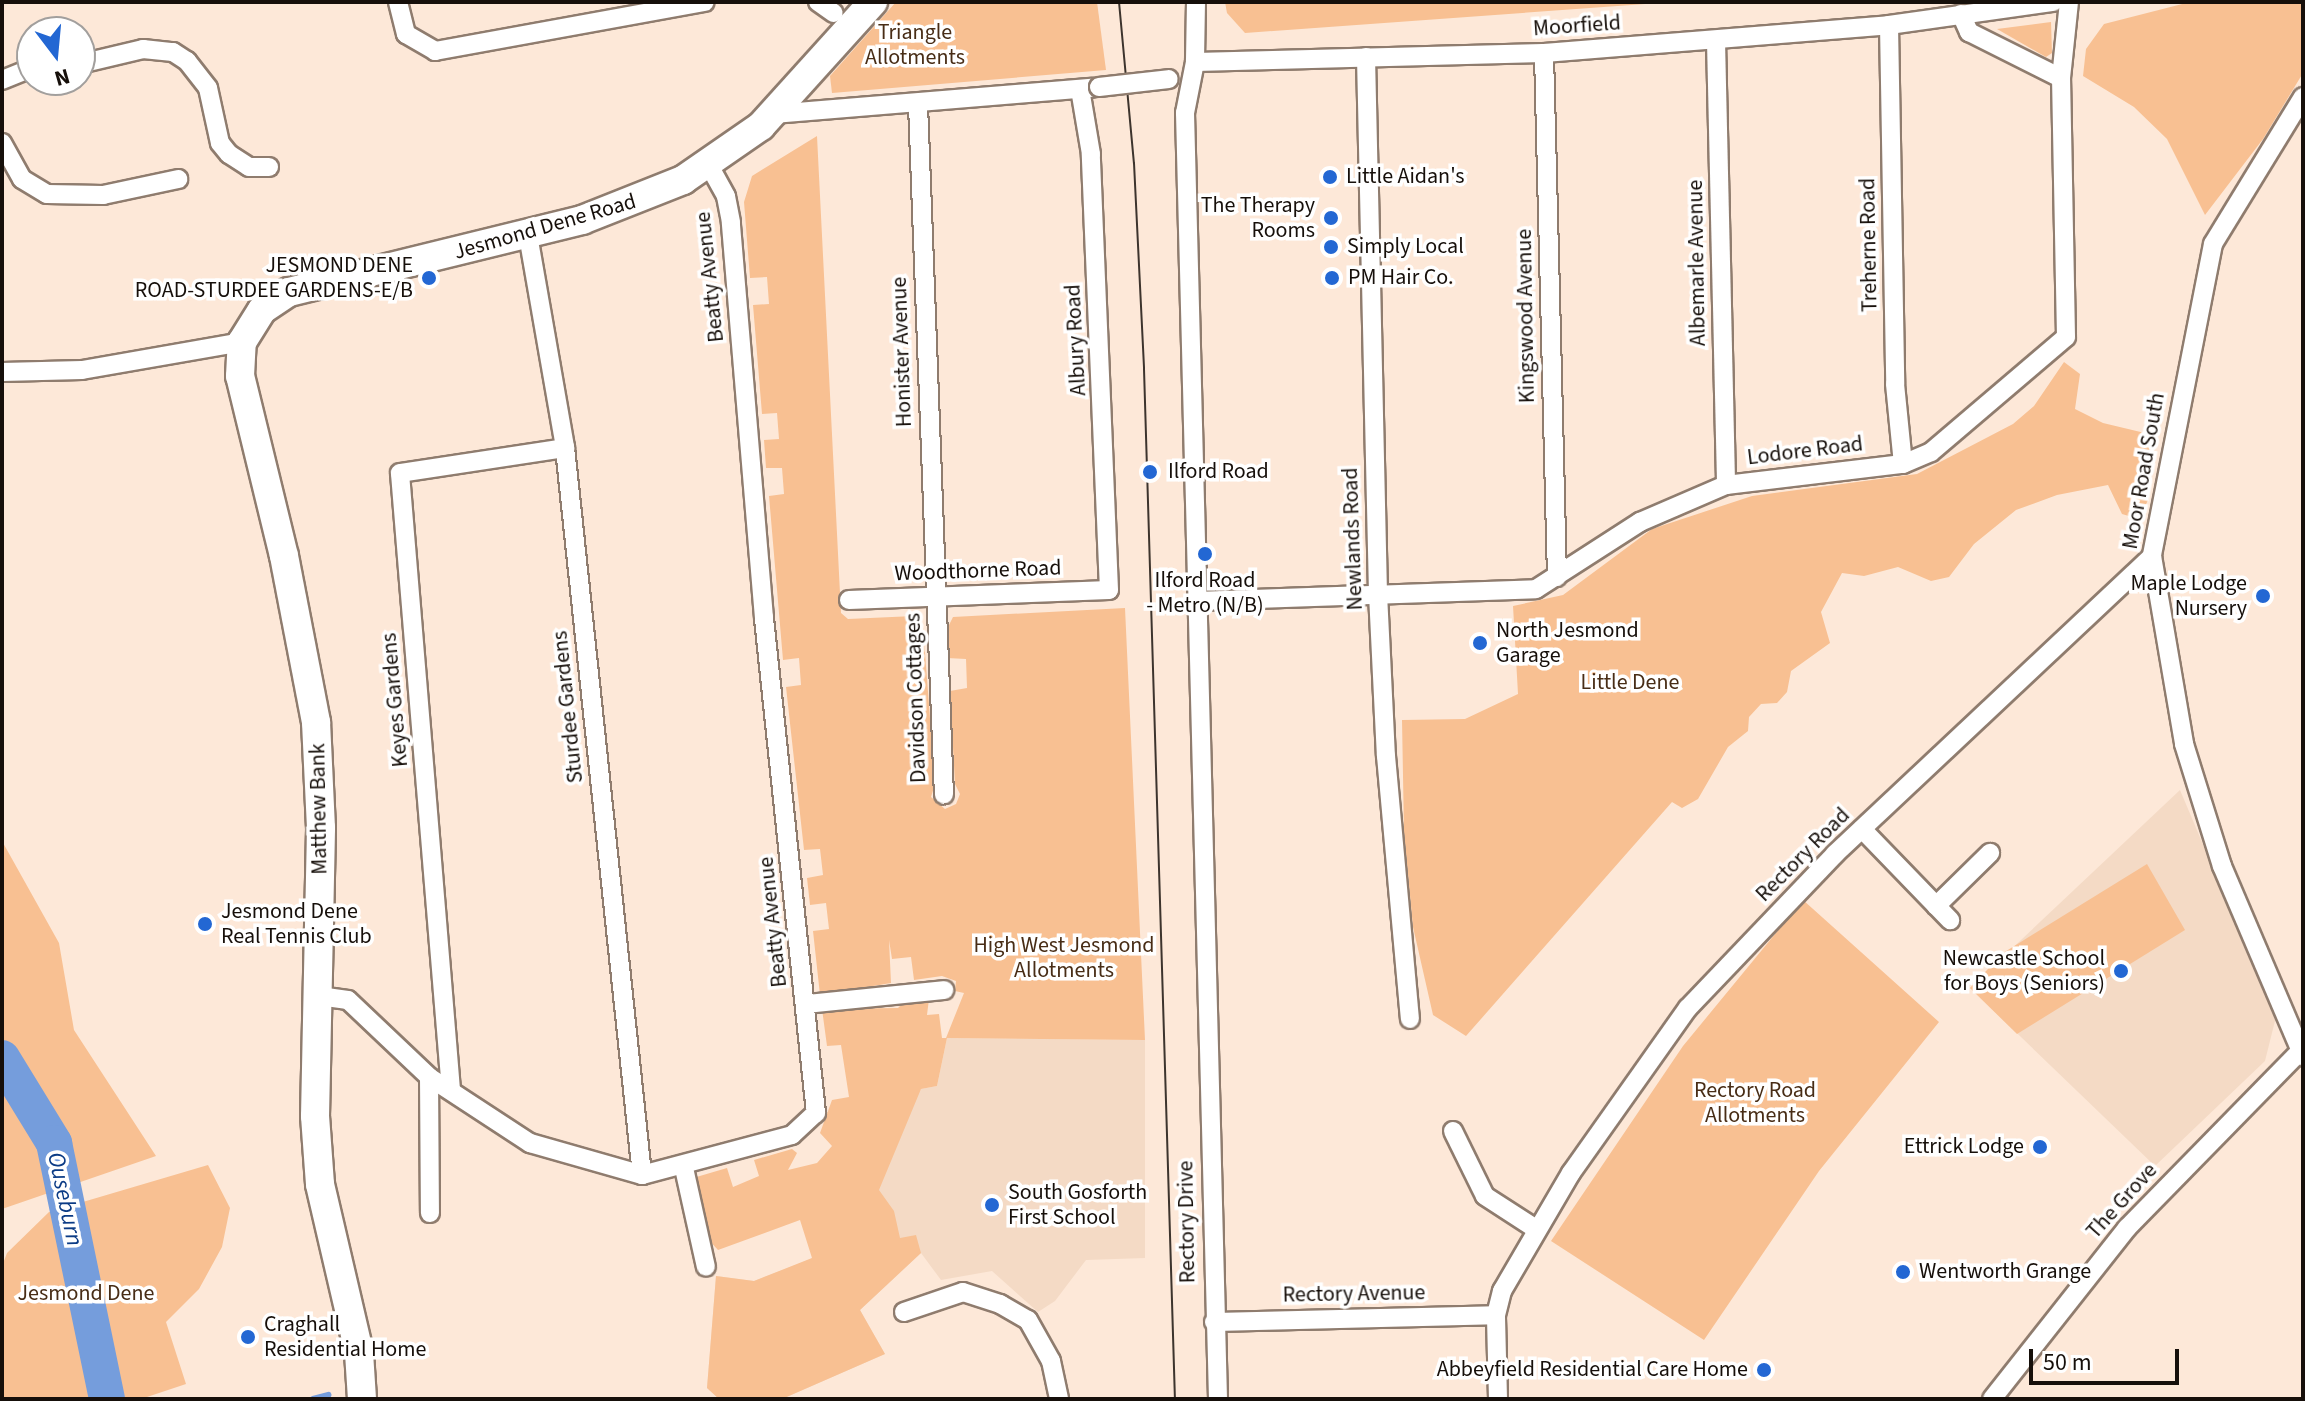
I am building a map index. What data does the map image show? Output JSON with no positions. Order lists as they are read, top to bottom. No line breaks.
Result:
{"streets":{"main road":["Jesmond Dene Road","Matthew Bank"],"street":["Moorfield","Treherne Road","Albemarle Avenue","Beatty Avenue","Kingswood Avenue","Albury Road","Honister Avenue","Lodore Road","Moor Road South","Newlands Road","Woodthorne Road","Davidson Cottages","Keyes Gardens","Sturdee Gardens","Rectory Road","The Grove","Rectory Drive","Rectory Avenue"]},"crossings":[["Moorfield","Jesmond Dene Road"],["Moorfield","Treherne Road"],["Moorfield","Albemarle Avenue"],["Moorfield","Kingswood Avenue"],["Moorfield","Albury Road"],["Moorfield","Honister Avenue"],["Moorfield","Newlands Road"],["Jesmond Dene Road","Beatty Avenue"],["Jesmond Dene Road","Sturdee Gardens"],["Jesmond Dene Road","Matthew Bank"],["Treherne Road","Lodore Road"],["Albemarle Avenue","Lodore Road"],["Beatty Avenue","Keyes Gardens"],["Beatty Avenue","Sturdee Gardens"],["Beatty Avenue","Matthew Bank"],["Kingswood Avenue","Lodore Road"],["Albury Road","Woodthorne Road"],["Honister Avenue","Woodthorne Road"],["Honister Avenue","Davidson Cottages"],["Lodore Road","Newlands Road"],["Lodore Road","Rectory Drive"],["Moor Road South","Rectory Road"],["Moor Road South","The Grove"],["Woodthorne Road","Davidson Cottages"],["Keyes Gardens","Sturdee Gardens"],["Rectory Road","Rectory Avenue"],["Rectory Drive","Rectory Avenue"]],"water":["Ouseburn"],"parks":["Triangle Allotments","Little Dene","High West Jesmond Allotments","Rectory Road Allotments","Jesmond Dene"],"places":["Little Aidan's","The Therapy Rooms","Simply Local","JESMOND DENE ROAD-STURDEE GARDENS-E/B","PM Hair Co.","Ilford Road","Ilford Road - Metro (N/B)","Maple Lodge Nursery","North Jesmond Garage","Jesmond Dene Real Tennis Club","Newcastle School for Boys (Seniors)","Ettrick Lodge","South Gosforth First School","Wentworth Grange","Craghall Residential Home","Abbeyfield Residential Care Home"],"scale_bar":"50 m","north":"bottom"}
